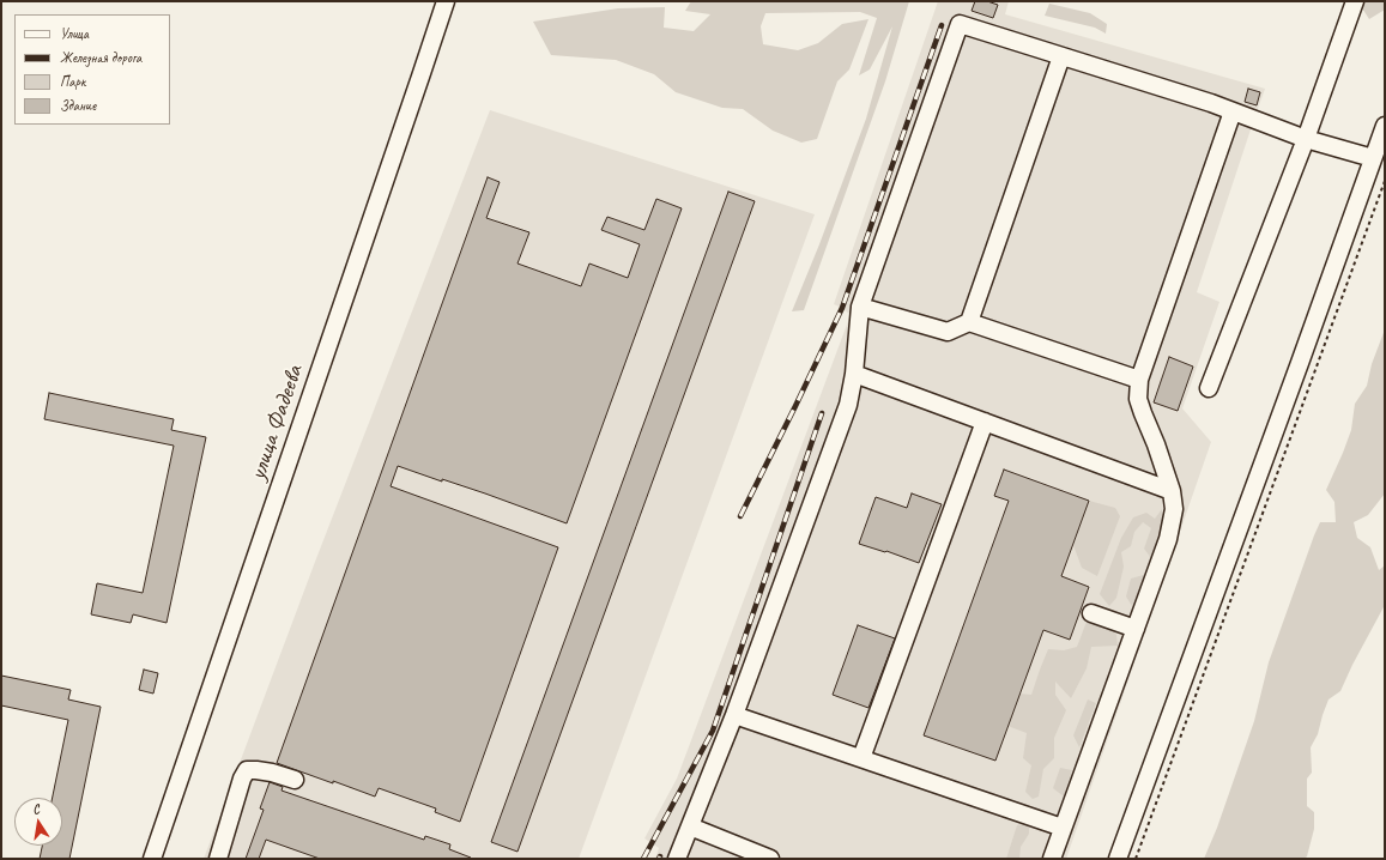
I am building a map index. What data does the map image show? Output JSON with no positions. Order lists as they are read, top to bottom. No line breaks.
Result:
{"streets":{"street":["улица Фадеева"]},"legend":["Улица","Железная дорога","Парк","Здание"],"north":"top"}
